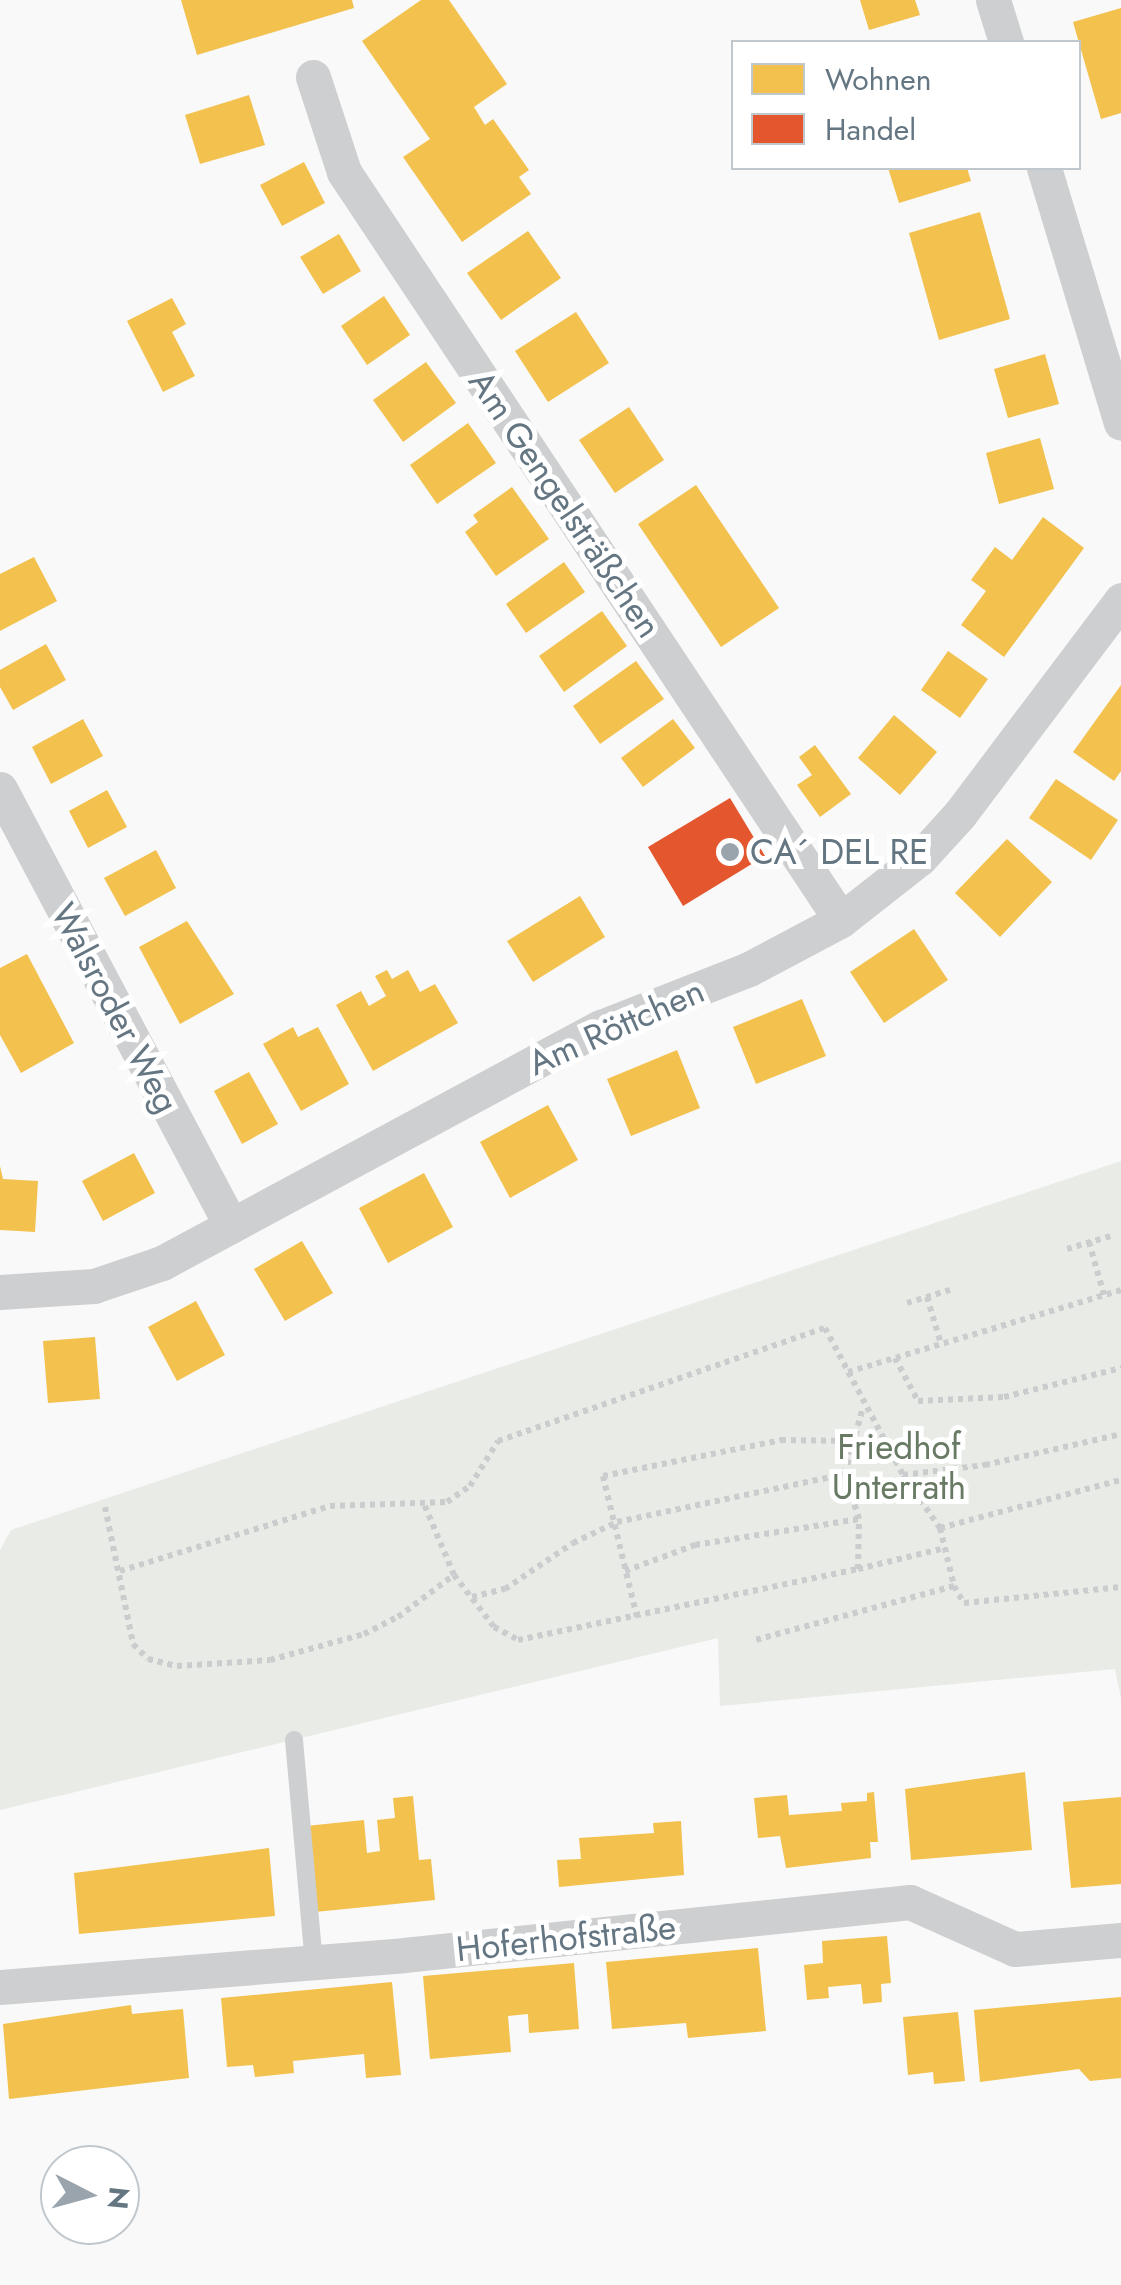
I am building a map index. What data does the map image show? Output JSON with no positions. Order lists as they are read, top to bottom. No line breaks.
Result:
{"streets":{"street":["Am Gengelsträßchen","Walsroder Weg","Am Röttchen","Hoferhofstraße"]},"crossings":[["Am Gengelsträßchen","Am Röttchen"],["Walsroder Weg","Am Röttchen"]],"parks":["Friedhof Unterrath"],"places":["CA´ DEL RE"],"legend":["Wohnen","Handel"],"north":"right"}
